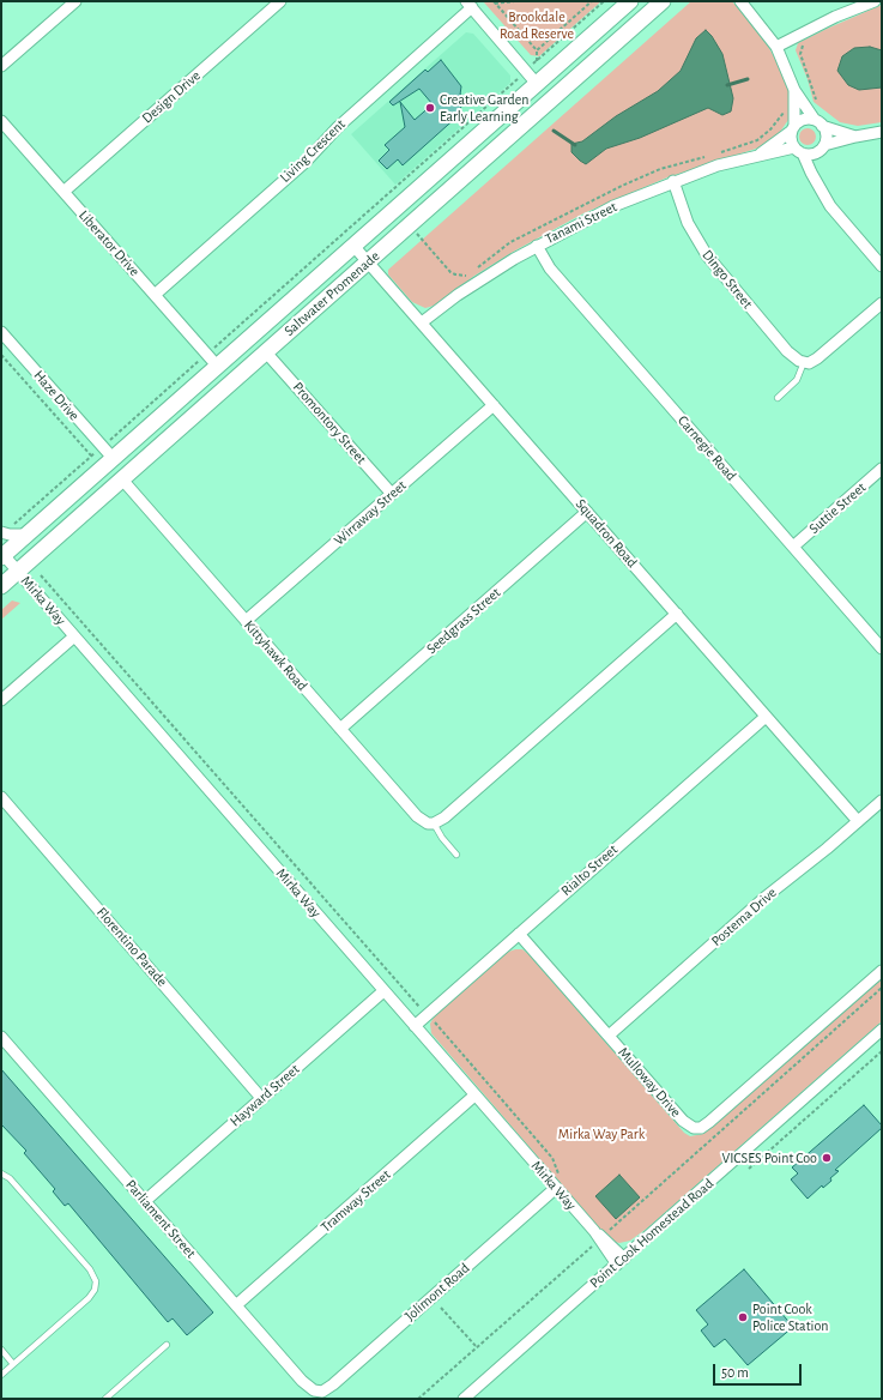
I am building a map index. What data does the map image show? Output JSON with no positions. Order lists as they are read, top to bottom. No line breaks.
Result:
{"streets":{"street":["Design Drive","Living Crescent","Tanami Street","Liberator Drive","Dingo Street","Saltwater Promenade","Haze Drive","Promontory Street","Carnegie Road","Suttie Street","Wirraway Street","Squadron Road","Mirka Way","Seedgrass Street","Kittyhawk Road","Rialto Street","Postema Drive","Florentino Parade","Mulloway Drive","Hayward Street","Tramway Street","Parliament Street","Point Cook Homestead Road","Jolimont Road"]},"crossings":[["Design Drive","Liberator Drive"],["Living Crescent","Liberator Drive"],["Tanami Street","Dingo Street"],["Tanami Street","Carnegie Road"],["Tanami Street","Squadron Road"],["Liberator Drive","Saltwater Promenade"],["Saltwater Promenade","Haze Drive"],["Saltwater Promenade","Promontory Street"],["Saltwater Promenade","Squadron Road"],["Saltwater Promenade","Mirka Way"],["Saltwater Promenade","Kittyhawk Road"],["Promontory Street","Wirraway Street"],["Carnegie Road","Suttie Street"],["Wirraway Street","Squadron Road"],["Wirraway Street","Kittyhawk Road"],["Squadron Road","Seedgrass Street"],["Squadron Road","Rialto Street"],["Squadron Road","Postema Drive"],["Mirka Way","Rialto Street"],["Mirka Way","Hayward Street"],["Mirka Way","Tramway Street"],["Mirka Way","Point Cook Homestead Road"],["Mirka Way","Jolimont Road"],["Seedgrass Street","Kittyhawk Road"],["Rialto Street","Mulloway Drive"],["Postema Drive","Mulloway Drive"],["Florentino Parade","Hayward Street"],["Hayward Street","Parliament Street"],["Tramway Street","Parliament Street"],["Parliament Street","Jolimont Road"]],"parks":["Brookdale Road Reserve","Mirka Way Park"],"places":["Creative Garden Early Learning","VICSES Point Coo","Point Cook Police Station"],"scale_bar":"50 m"}
